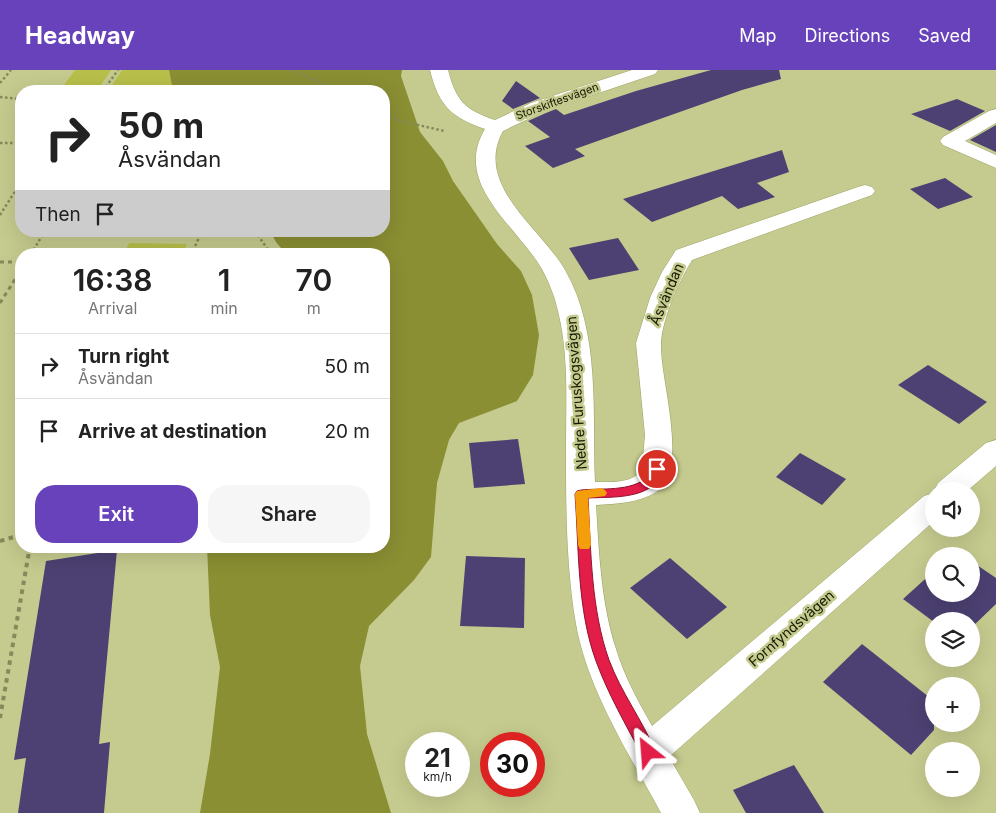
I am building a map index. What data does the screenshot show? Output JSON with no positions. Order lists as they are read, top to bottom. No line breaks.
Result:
{"streets":{"street":["Storskiftesvägen","Åsvändan","Nedre Furuskogsvägen","Fornfyndsvägen"]},"crossings":[["Storskiftesvägen","Nedre Furuskogsvägen"],["Åsvändan","Nedre Furuskogsvägen"],["Nedre Furuskogsvägen","Fornfyndsvägen"]],"page":{"header":"Headway","nav":["Map","Directions","Saved"],"turn":["50 m","Åsvändan"],"then":"Then","eta":["16:38","Arrival","1","min","70","m"],"list":[{"name":"Turn right","note":"Åsvändan","value":"50 m"},{"name":"Arrive at destination","value":"20 m"}],"buttons":["Exit","Share"],"map_buttons":["+","−"],"speed":"21 km/h","limit":"30"}}
